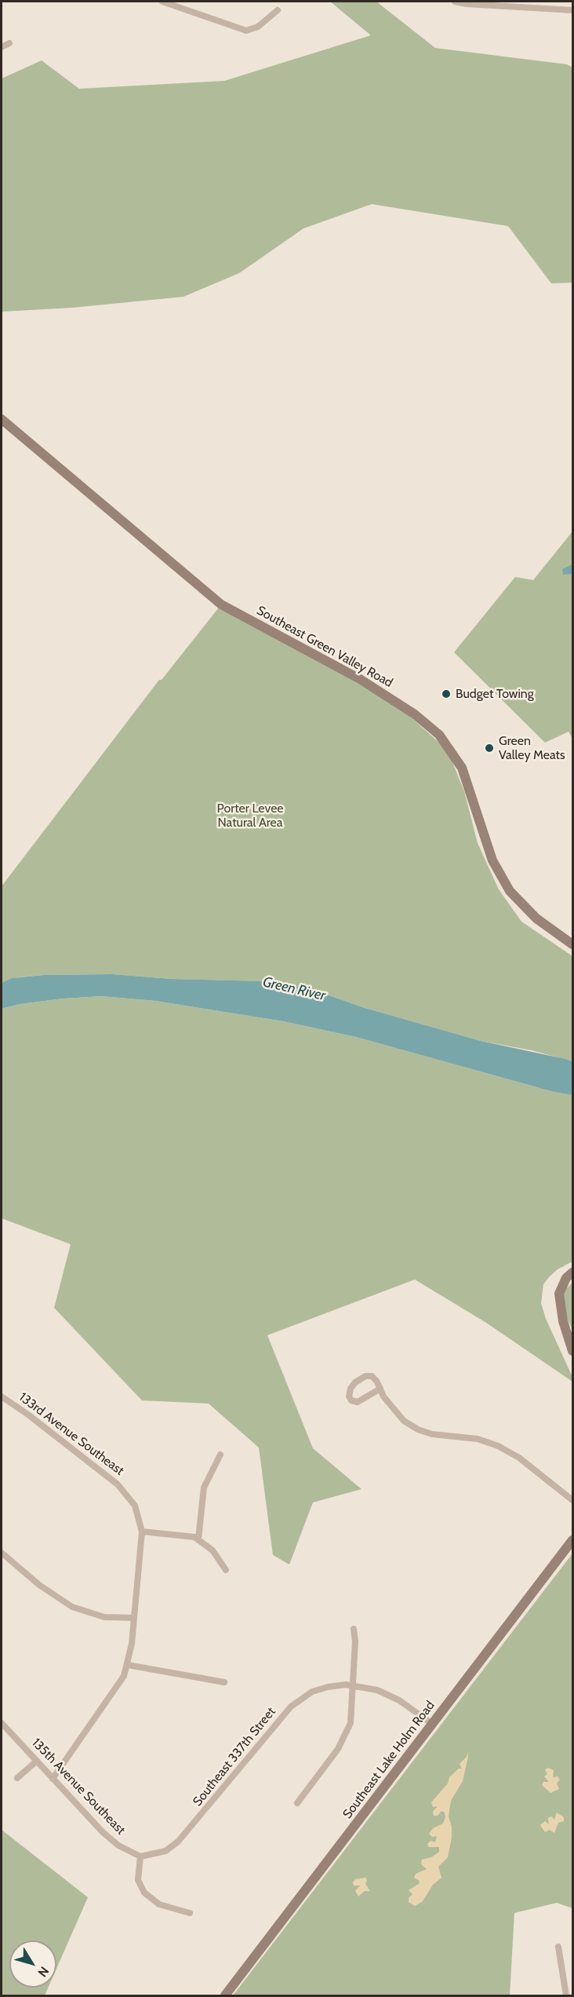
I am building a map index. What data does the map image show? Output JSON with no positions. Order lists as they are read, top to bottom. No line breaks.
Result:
{"streets":{"street":["Southeast Green Valley Road","133rd Avenue Southeast","Southeast 337th Street","Southeast Lake Holm Road","135th Avenue Southeast"]},"crossings":[["Southeast 337th Street","Southeast Lake Holm Road"],["Southeast 337th Street","135th Avenue Southeast"]],"water":["Green River"],"parks":["Porter Levee Natural Area"],"places":["Budget Towing","Green Valley Meats"],"north":"bottom right"}
